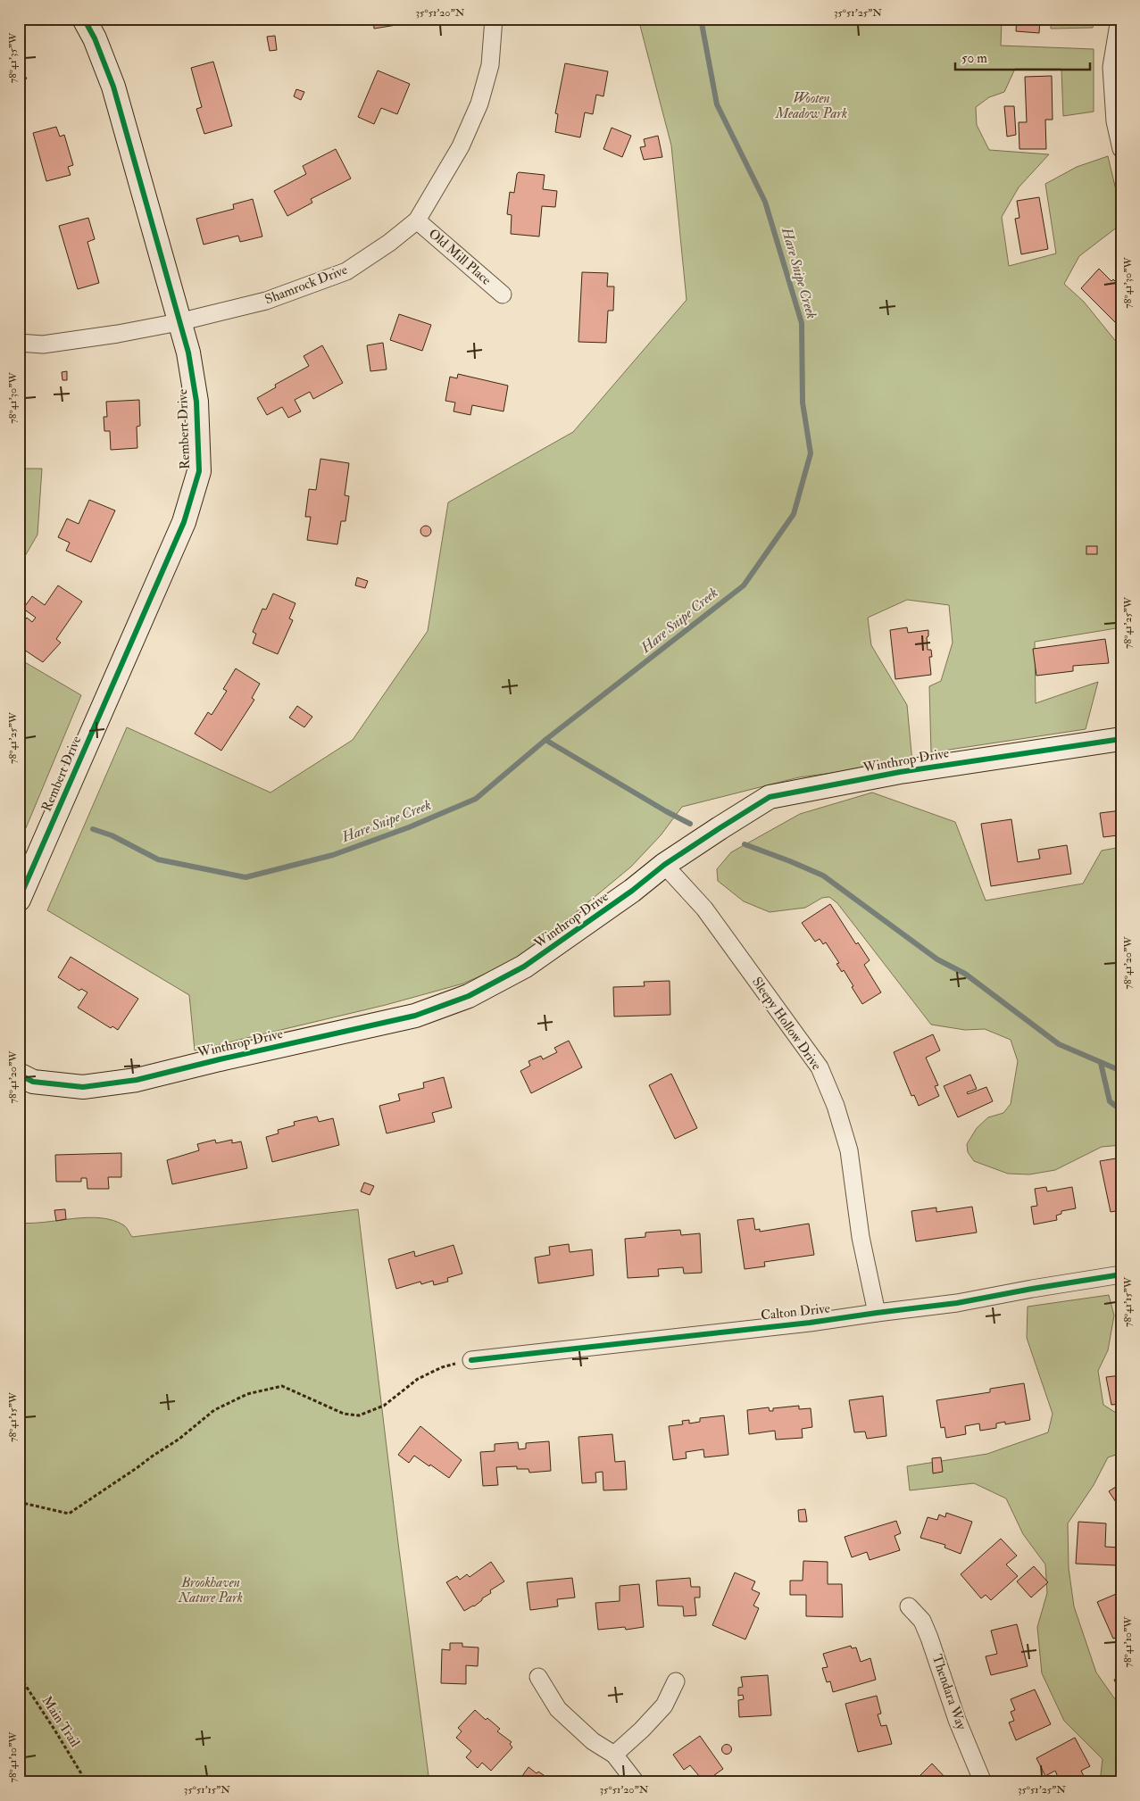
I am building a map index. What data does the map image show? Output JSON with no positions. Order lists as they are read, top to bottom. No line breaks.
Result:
{"streets":{"street":["Old Mill Place","Shamrock Drive","Rembert Drive","Winthrop Drive","Sleepy Hollow Drive","Calton Drive","Thendara Way"],"path":["Main Trail"]},"crossings":[["Old Mill Place","Shamrock Drive"],["Shamrock Drive","Rembert Drive"],["Winthrop Drive","Sleepy Hollow Drive"],["Sleepy Hollow Drive","Calton Drive"]],"water":["Hare Snipe Creek"],"parks":["Wooten Meadow Park","Brookhaven Nature Park"],"scale_bar":"50 m","coordinates":["35°51'20\"N","35°51'25\"N","78°41'35\"W","78°41'30\"W","78°41'25\"W","78°41'20\"W","78°41'15\"W","78°41'10\"W","35°51'15\"N"]}
